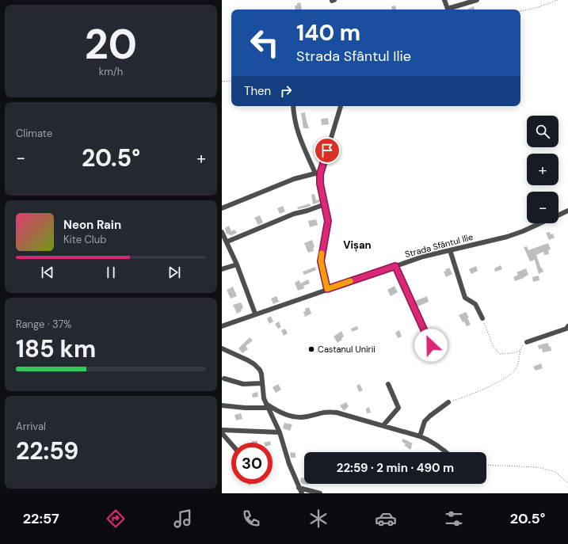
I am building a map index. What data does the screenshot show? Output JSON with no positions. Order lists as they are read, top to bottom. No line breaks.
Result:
{"streets":{"street":["Strada Sfântul Ilie"]},"districts":["Vișan"],"places":["Castanul Unirii"],"page":{"tile":[["20","km/h"],"Climate",["Range · 37%","185 km"],["Arrival","22:59"]],"turn":["140 m","Strada Sfântul Ilie"],"then":"Then","map_buttons":["+","−"],"heat":["−","20.5°","+"],"song":["Neon Rain","Kite Club"],"limit":"30","trip":"22:59 · 2 min · 490 m","tabs":["22:57","20.5°"]}}
